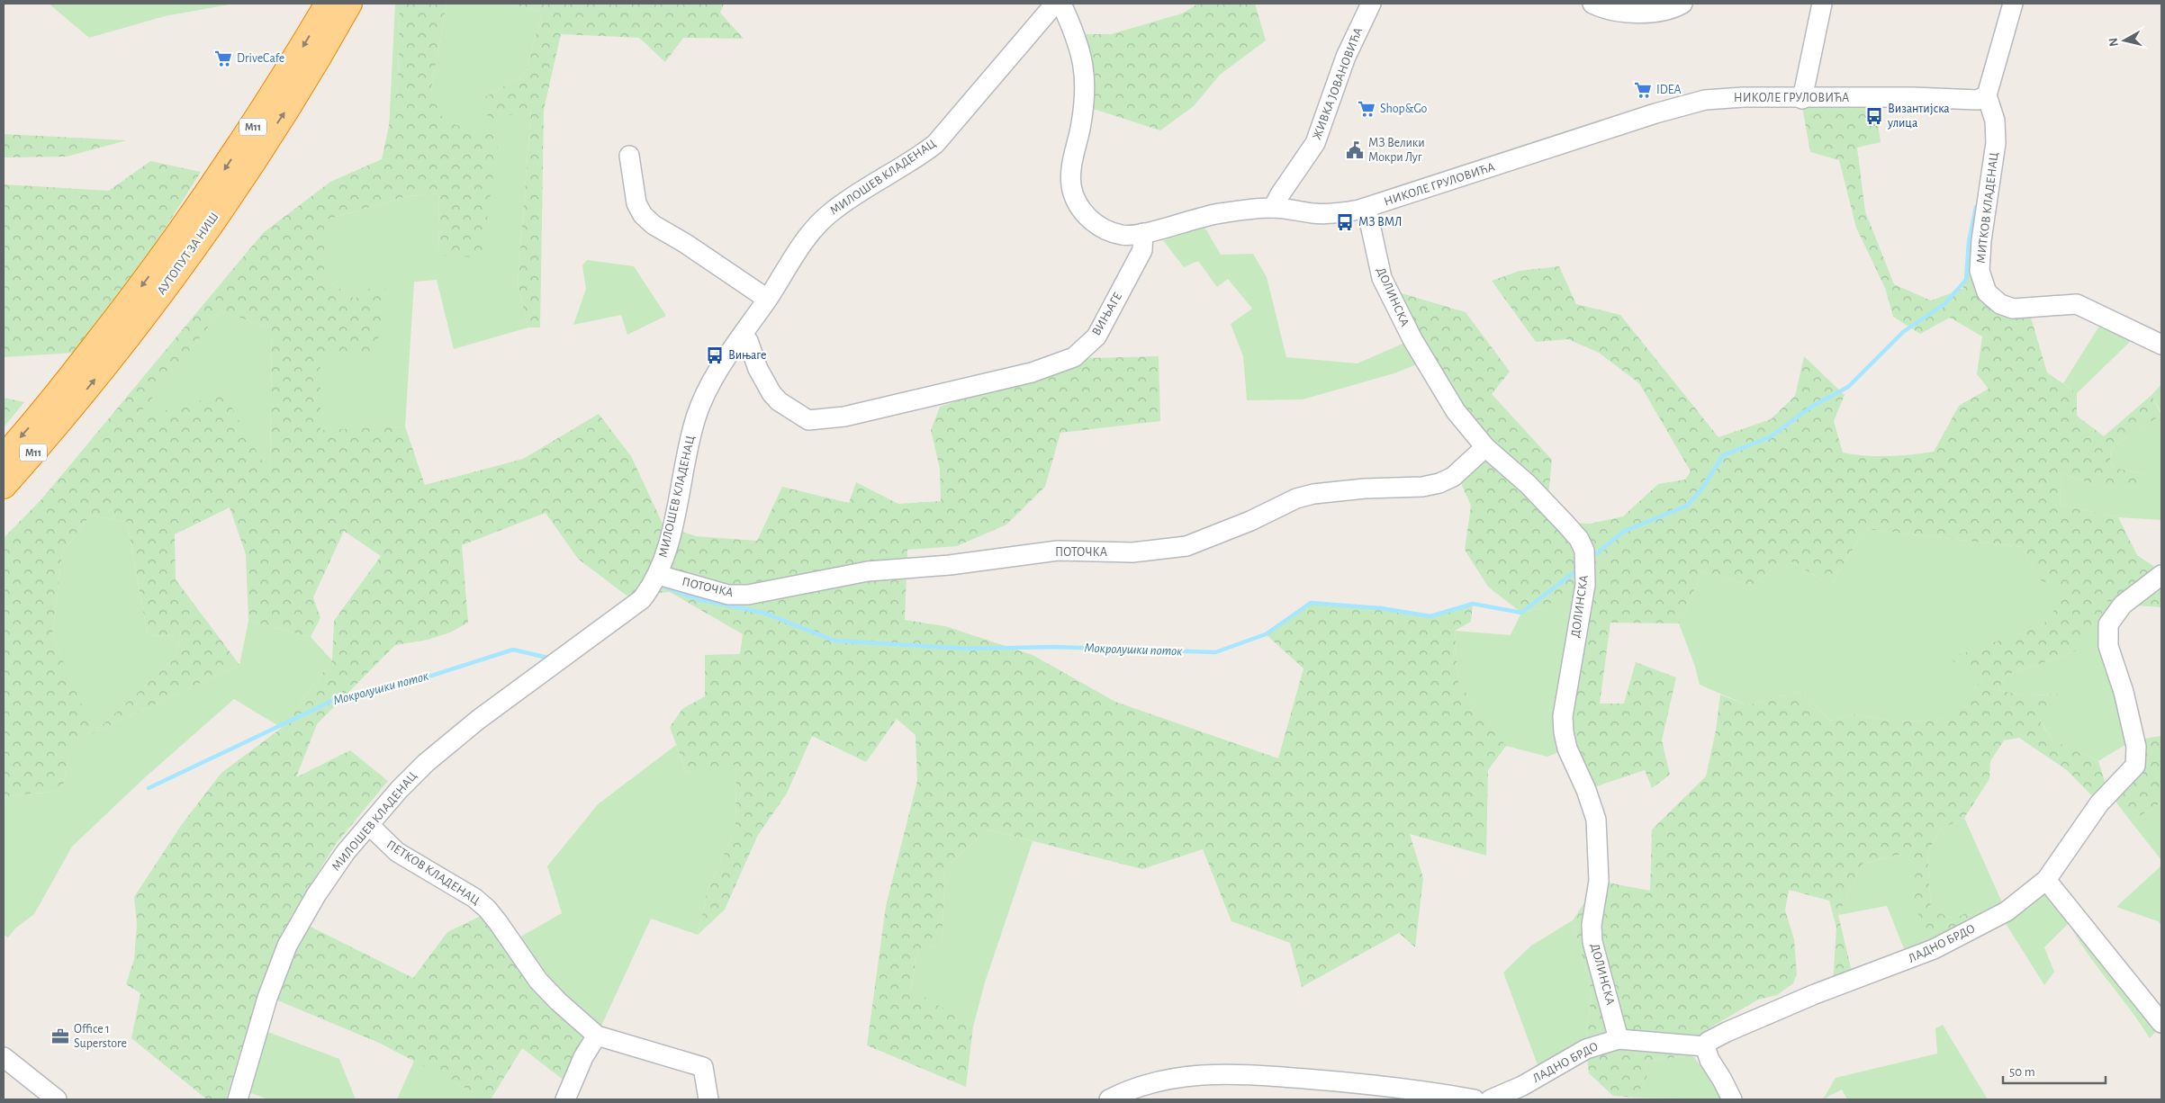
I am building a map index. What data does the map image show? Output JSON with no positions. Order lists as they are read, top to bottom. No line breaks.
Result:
{"streets":{"highway":["M11","АУТОПУТ ЗА НИШ"],"street":["ЖИВКА ЈОВАНОВИЋА","НИКОЛЕ ГРУЛОВИЋА","МИЛОШЕВ КЛАДЕНАЦ","МИТКОВ КЛАДЕНАЦ","ДОЛИНСКА","ВИЊАГЕ","ПОТОЧКА","ПЕТКОВ КЛАДЕНАЦ","ЛАДНО БРДО"]},"crossings":[["ЖИВКА ЈОВАНОВИЋА","НИКОЛЕ ГРУЛОВИЋА"],["НИКОЛЕ ГРУЛОВИЋА","МИТКОВ КЛАДЕНАЦ"],["НИКОЛЕ ГРУЛОВИЋА","ДОЛИНСКА"],["НИКОЛЕ ГРУЛОВИЋА","ВИЊАГЕ"],["МИЛОШЕВ КЛАДЕНАЦ","ВИЊАГЕ"],["МИЛОШЕВ КЛАДЕНАЦ","ПОТОЧКА"],["МИЛОШЕВ КЛАДЕНАЦ","ПЕТКОВ КЛАДЕНАЦ"],["ДОЛИНСКА","ПОТОЧКА"],["ДОЛИНСКА","ЛАДНО БРДО"]],"water":["Мокролушки поток"],"places":{"supermarket":["DriveCafe","IDEA","Shop&Go"],"bus stop":["Византијска улица","МЗ ВМЛ","Вињаге"],"public building":["МЗ Велики Мокри Луг"],"office":["Office 1 Superstore"]},"scale_bar":"50 m","north":"left"}
